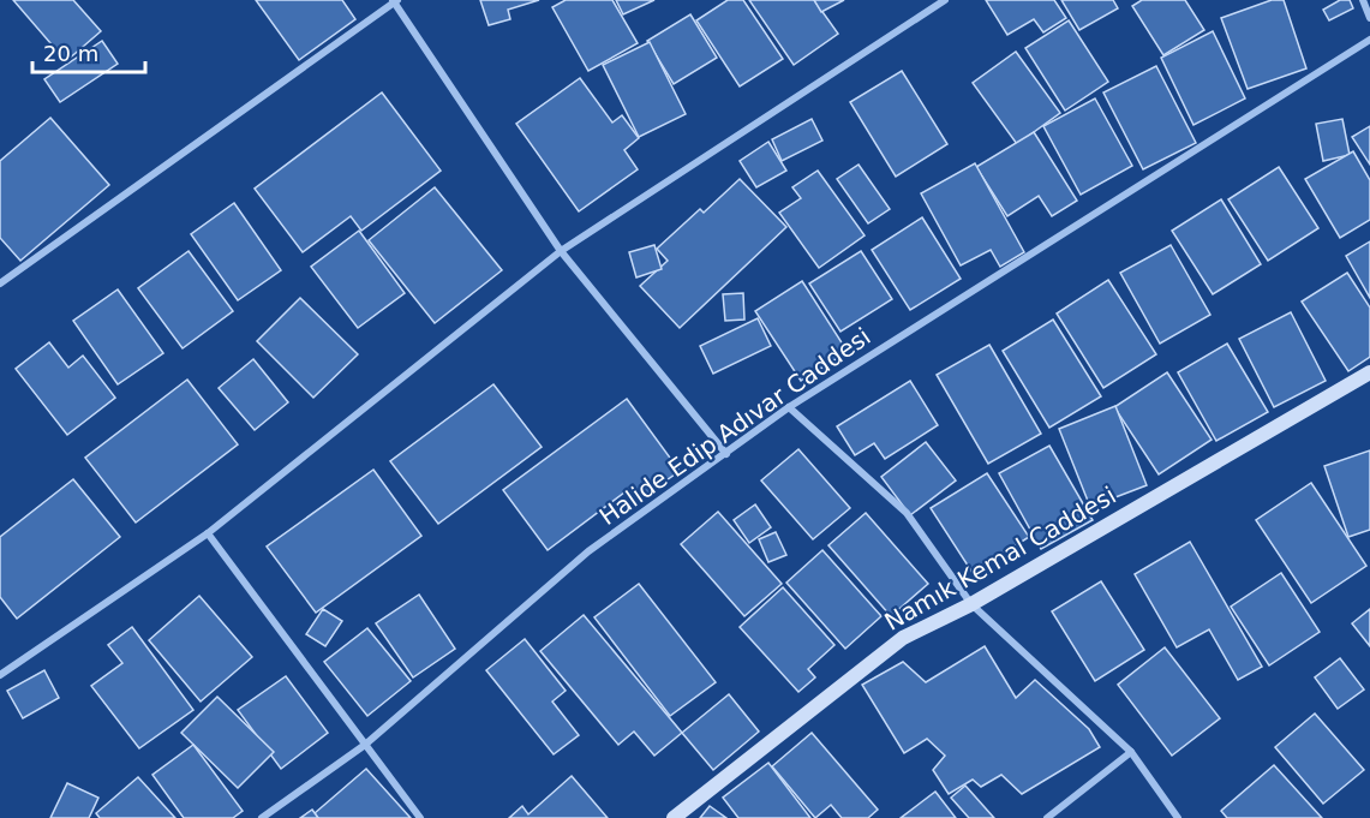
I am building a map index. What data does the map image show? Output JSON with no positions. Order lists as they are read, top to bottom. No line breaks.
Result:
{"streets":{"street":["Halide Edip Adıvar Caddesi","Namık Kemal Caddesi"]},"scale_bar":"20 m"}
